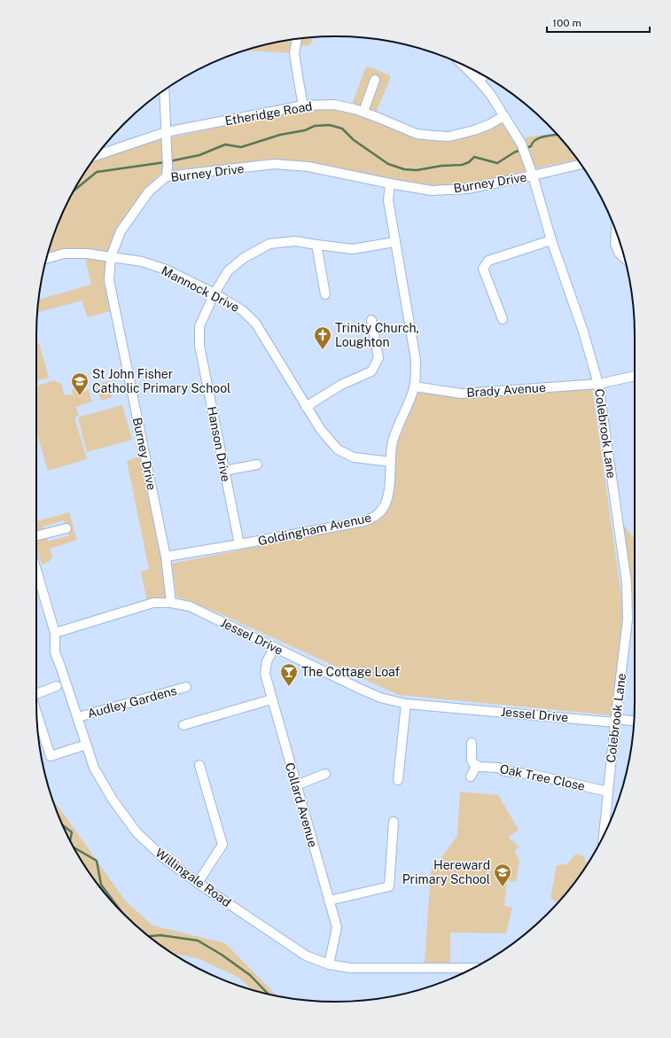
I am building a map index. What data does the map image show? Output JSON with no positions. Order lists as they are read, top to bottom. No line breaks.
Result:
{"streets":{"street":["Etheridge Road","Burney Drive","Mannock Drive","Brady Avenue","Colebrook Lane","Hanson Drive","Goldingham Avenue","Jessel Drive","Audley Gardens","Oak Tree Close","Collard Avenue","Willingale Road"]},"crossings":[["Etheridge Road","Colebrook Lane"],["Burney Drive","Mannock Drive"],["Burney Drive","Colebrook Lane"],["Burney Drive","Goldingham Avenue"],["Burney Drive","Jessel Drive"],["Mannock Drive","Hanson Drive"],["Mannock Drive","Goldingham Avenue"],["Brady Avenue","Colebrook Lane"],["Brady Avenue","Goldingham Avenue"],["Colebrook Lane","Jessel Drive"],["Colebrook Lane","Oak Tree Close"],["Hanson Drive","Goldingham Avenue"],["Jessel Drive","Collard Avenue"],["Jessel Drive","Willingale Road"],["Audley Gardens","Willingale Road"],["Collard Avenue","Willingale Road"]],"places":{"church":["Trinity Church, Loughton"],"school or university":["St John Fisher Catholic Primary School","Hereward Primary School"],"bar":["The Cottage Loaf"]},"scale_bar":"100 m"}
